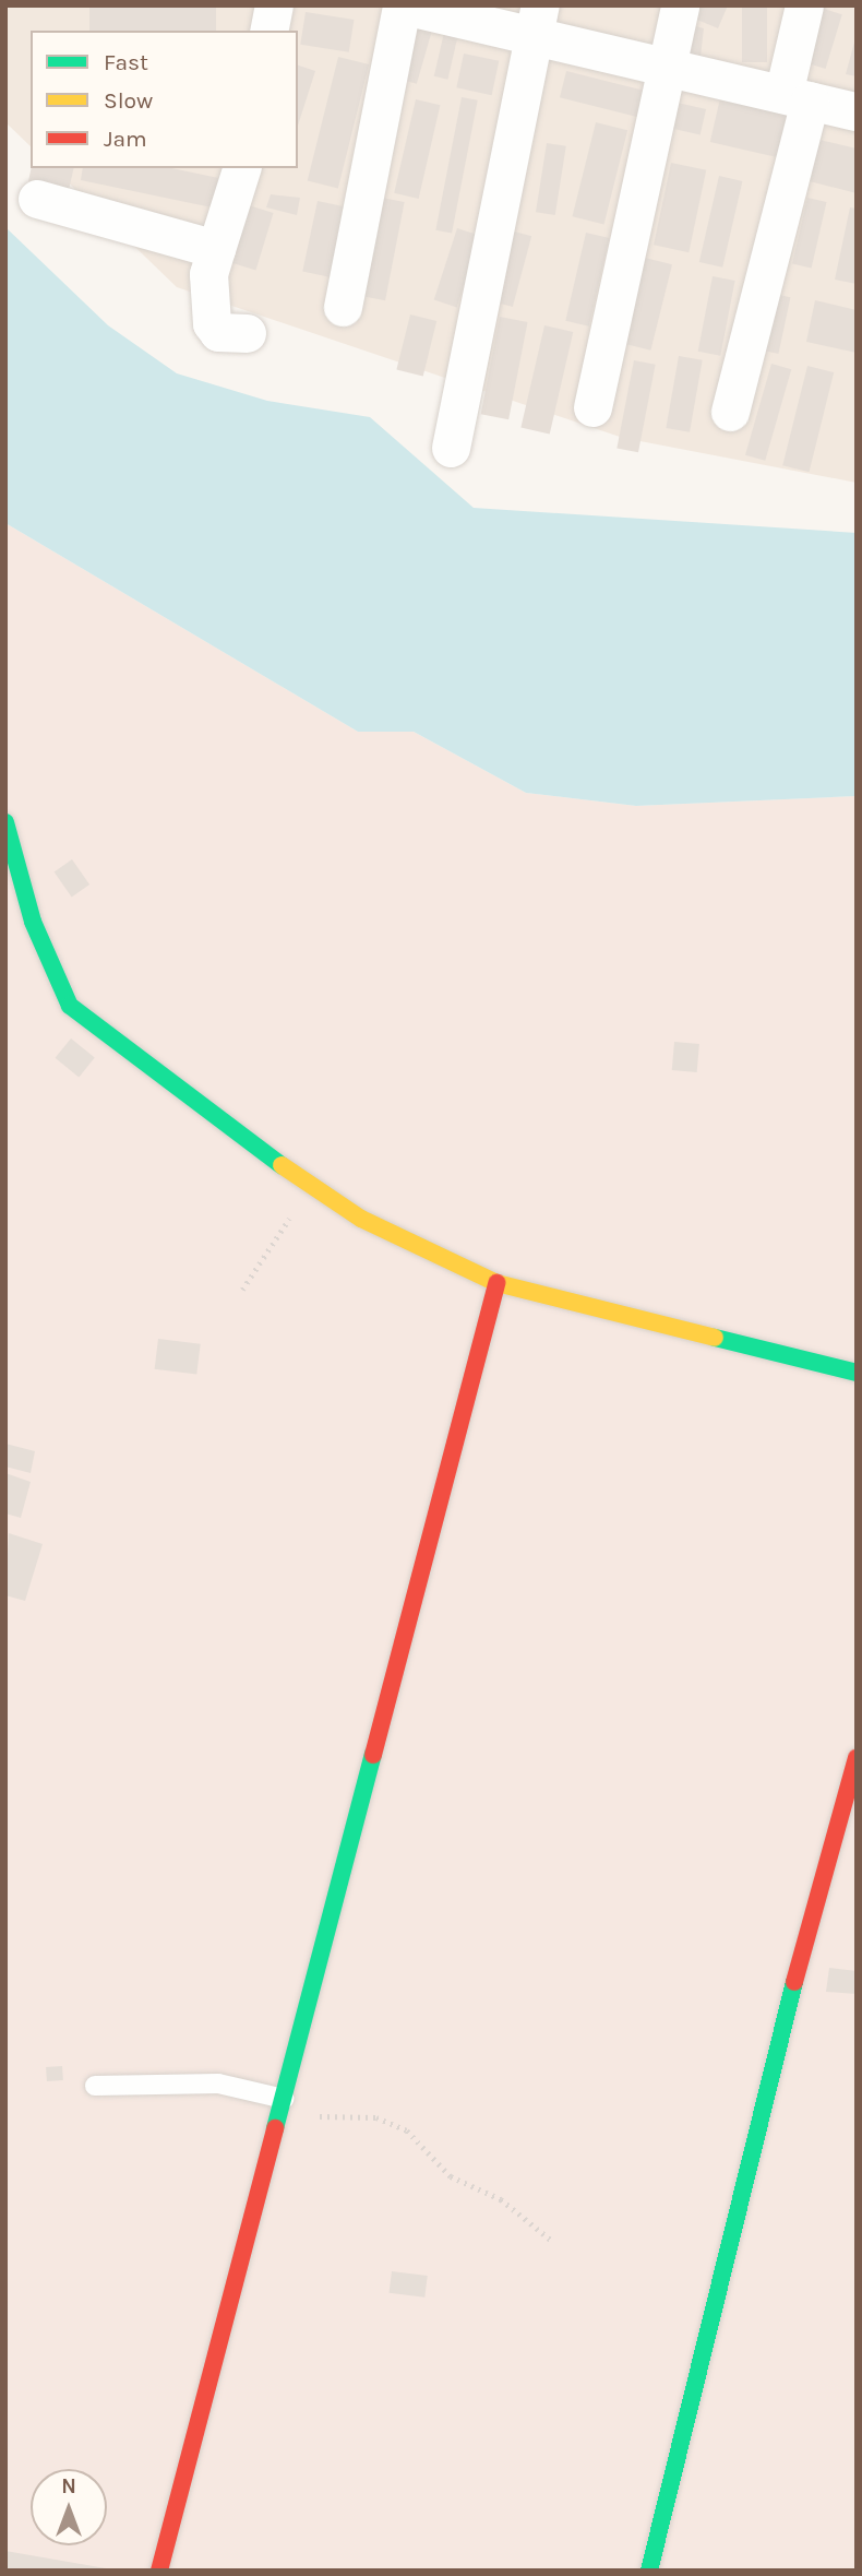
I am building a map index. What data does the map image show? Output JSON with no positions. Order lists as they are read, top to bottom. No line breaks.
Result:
{"legend":["Fast","Slow","Jam"],"north":"top"}
